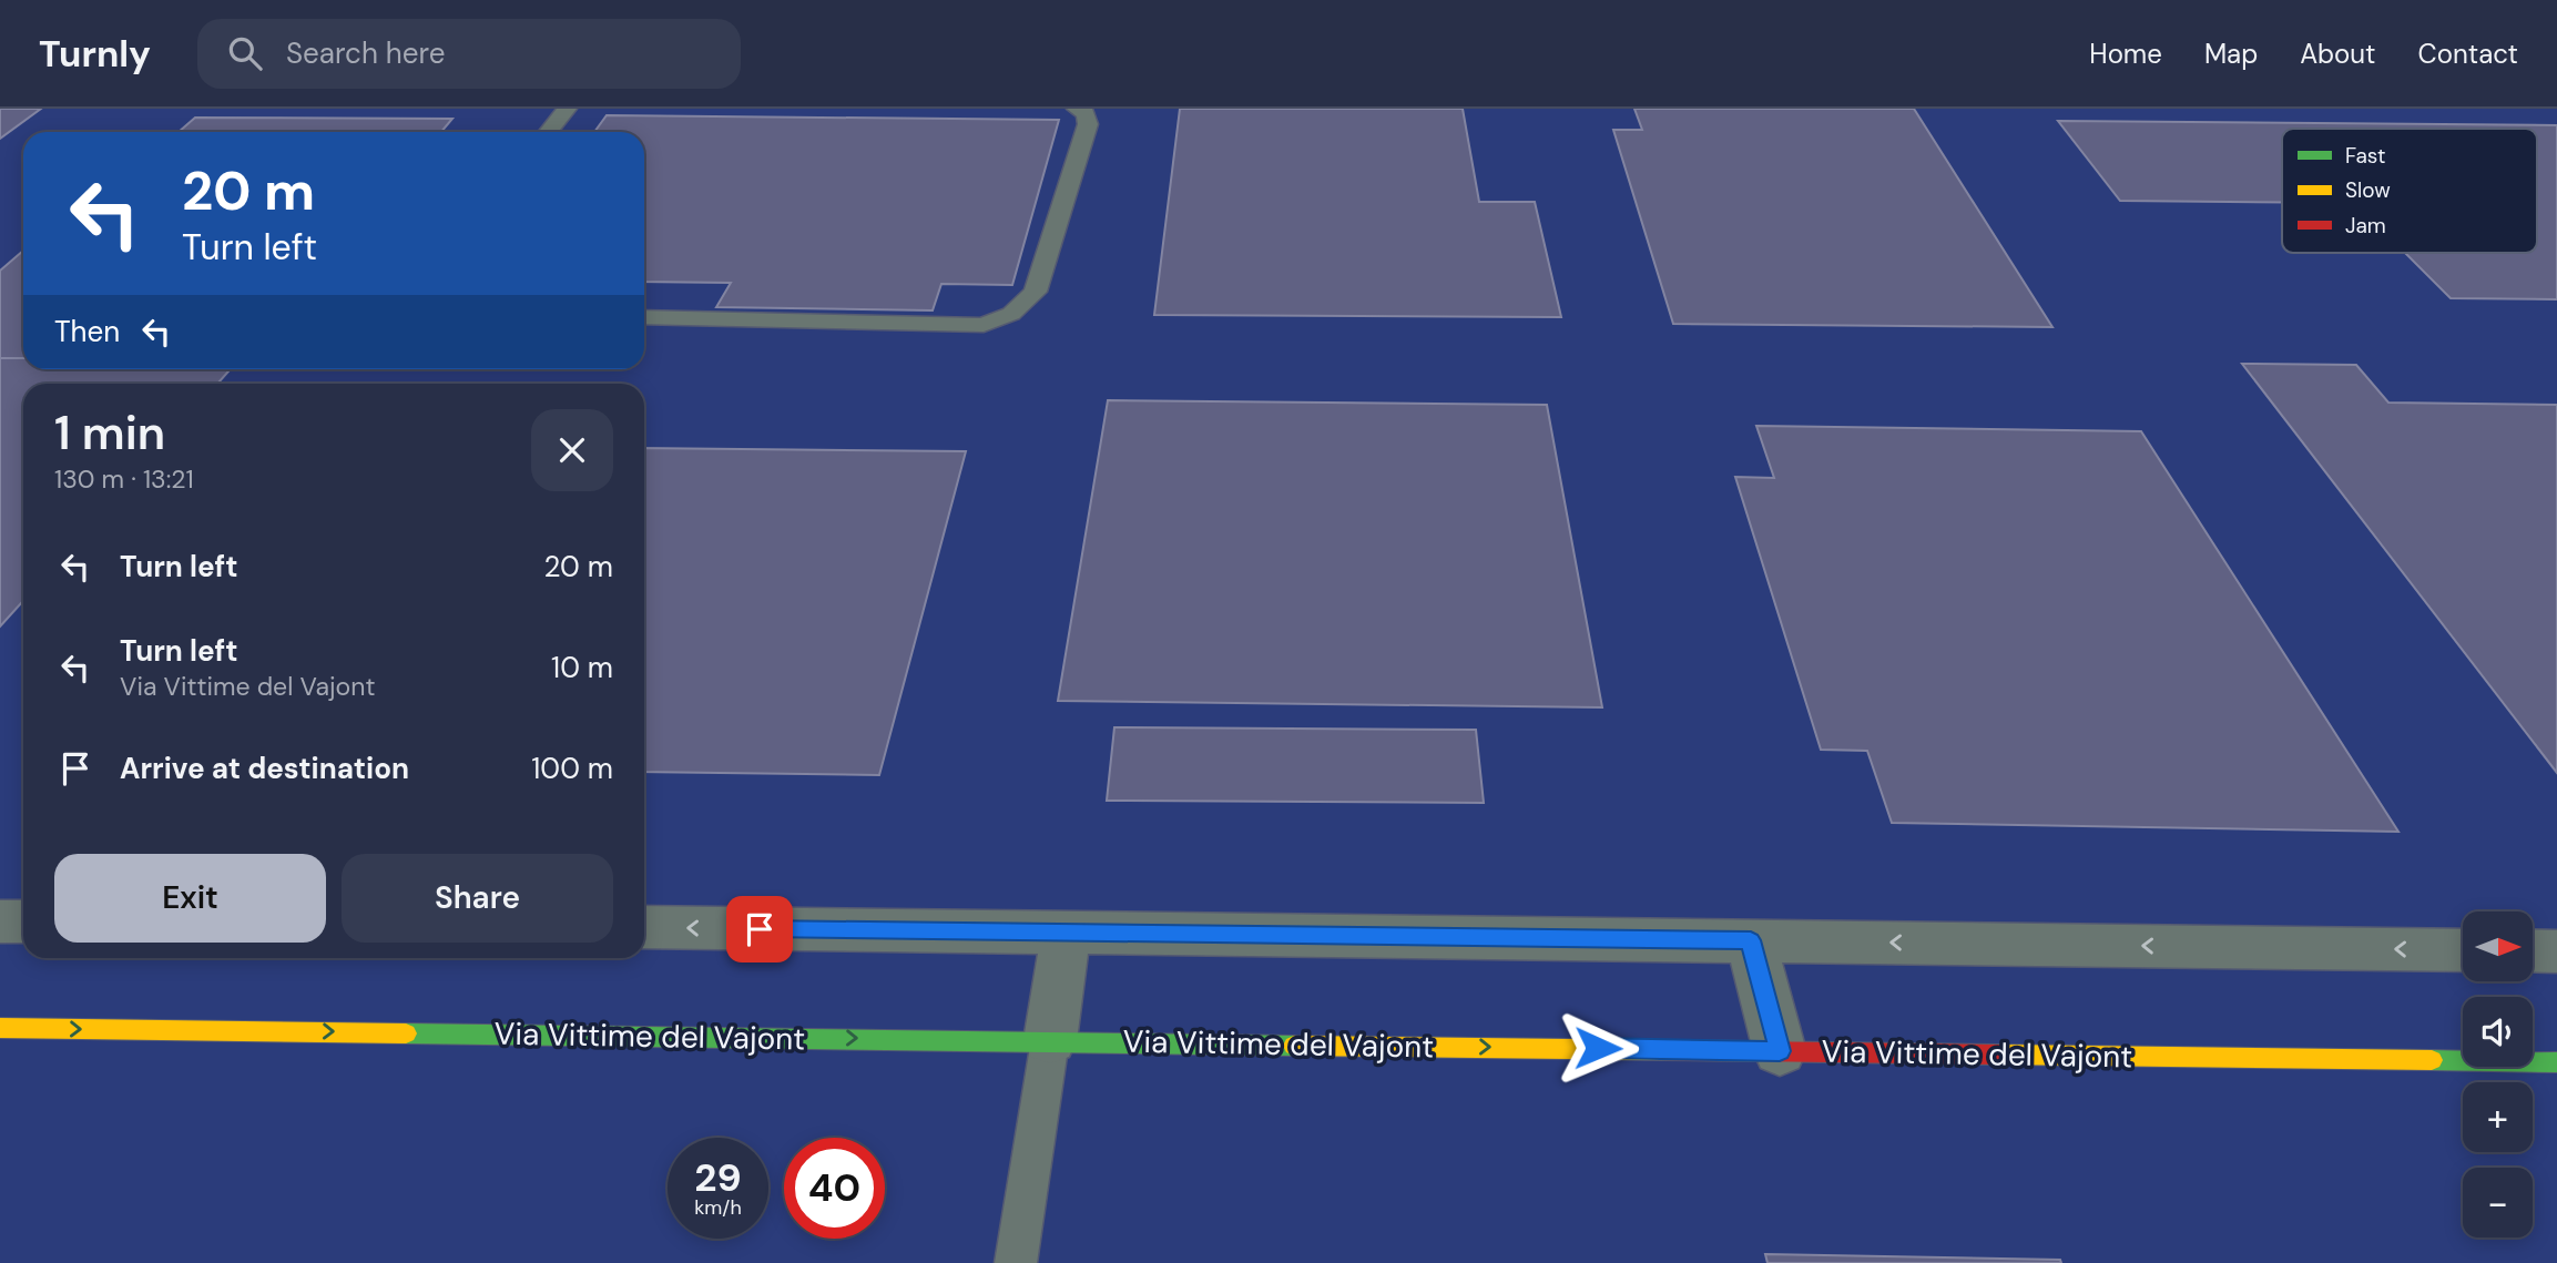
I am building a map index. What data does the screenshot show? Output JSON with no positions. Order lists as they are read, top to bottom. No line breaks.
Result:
{"streets":{"street":["Via Vittime del Vajont"]},"legend":["Fast","Slow","Jam"],"north":"right","page":{"header":"Turnly","search":"Search here","nav":["Home","Map","About","Contact"],"turn":["20 m","Turn left"],"then":"Then","heading":["1 min","130 m · 13:21"],"list":[{"name":"Turn left","value":"20 m"},{"name":"Turn left","note":"Via Vittime del Vajont","value":"10 m"},{"name":"Arrive at destination","value":"100 m"}],"buttons":["Exit","Share"],"map_buttons":["+","−"],"speed":"29 km/h","limit":"40"}}
